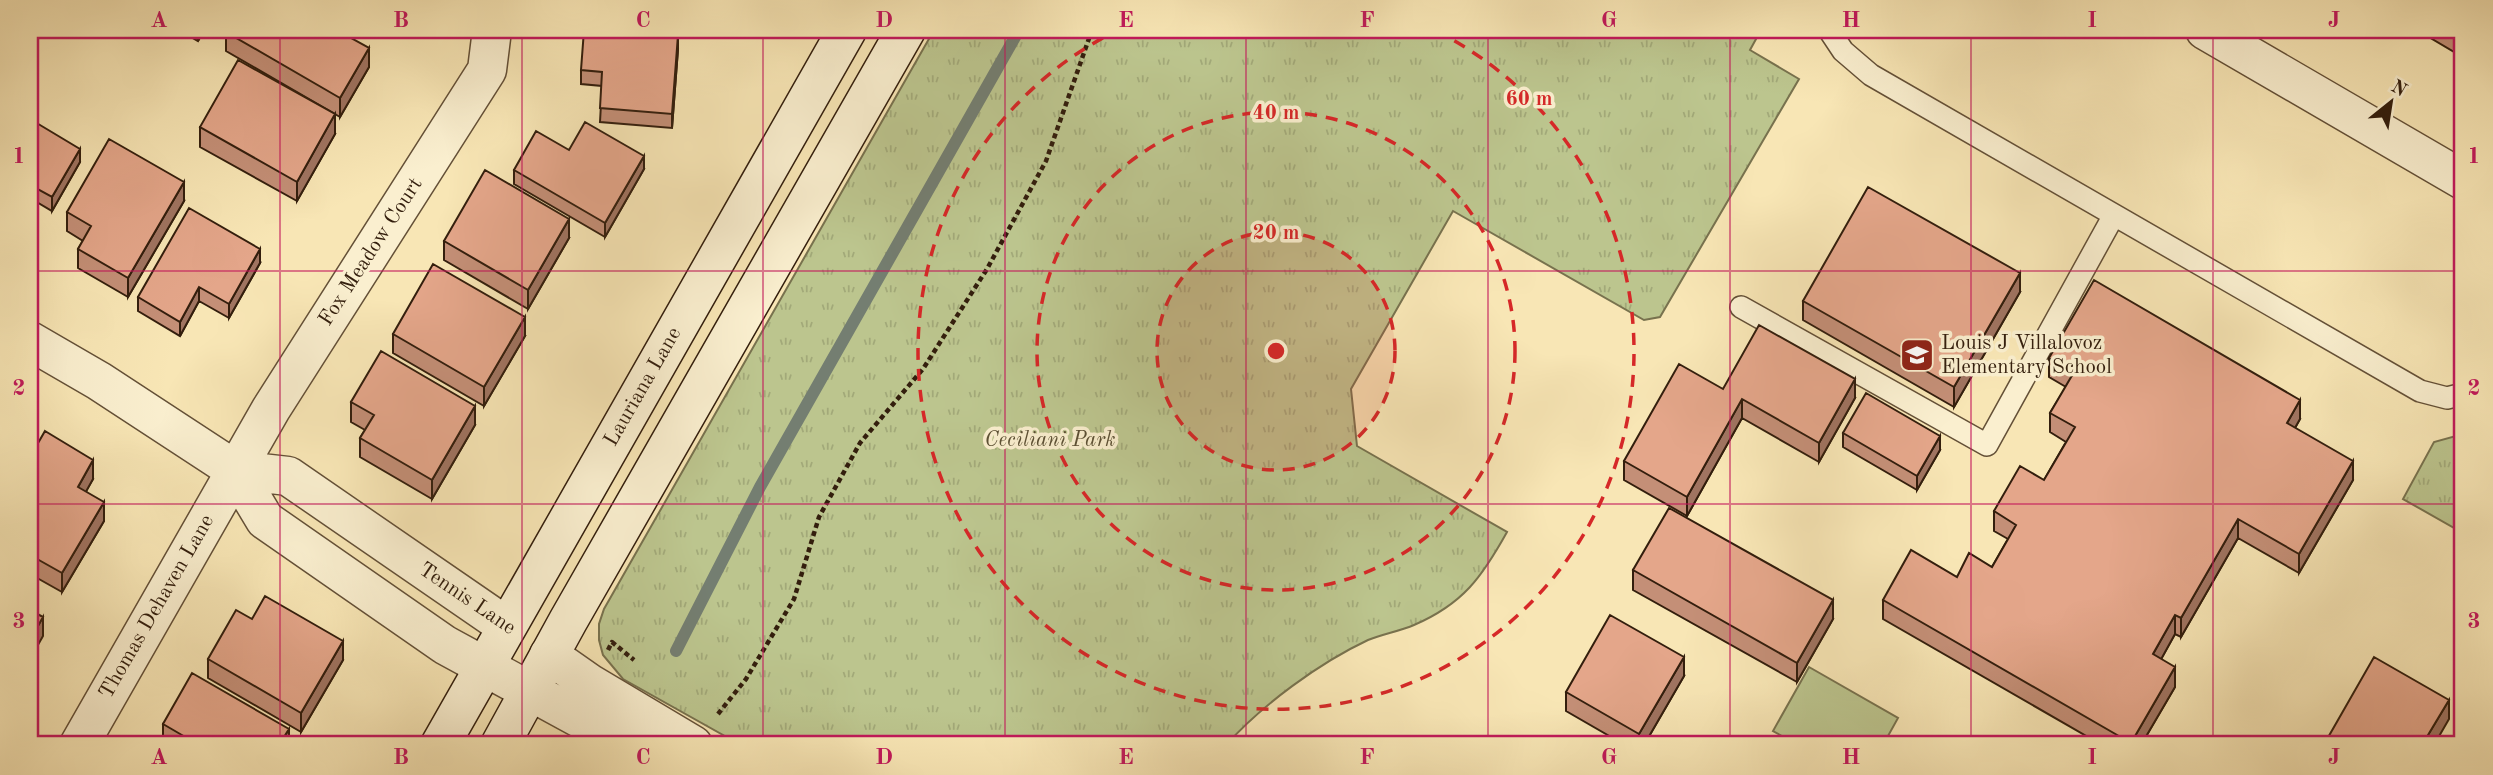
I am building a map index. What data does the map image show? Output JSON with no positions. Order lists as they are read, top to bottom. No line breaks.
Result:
{"streets":{"street":["Fox Meadow Court","Lauriana Lane","Tennis Lane","Thomas Dehaven Lane"]},"crossings":[["Fox Meadow Court","Tennis Lane"],["Fox Meadow Court","Thomas Dehaven Lane"],["Lauriana Lane","Tennis Lane"],["Tennis Lane","Thomas Dehaven Lane"]],"parks":["Ceciliani Park"],"places":{"school or university":["Louis J Villalovoz Elementary School"]},"north":"top right","grid":{"columns":["A","B","C","D","E","F","G","H","I","J"],"rows":["1","2","3"]},"rings":["60 m","40 m","20 m"]}
